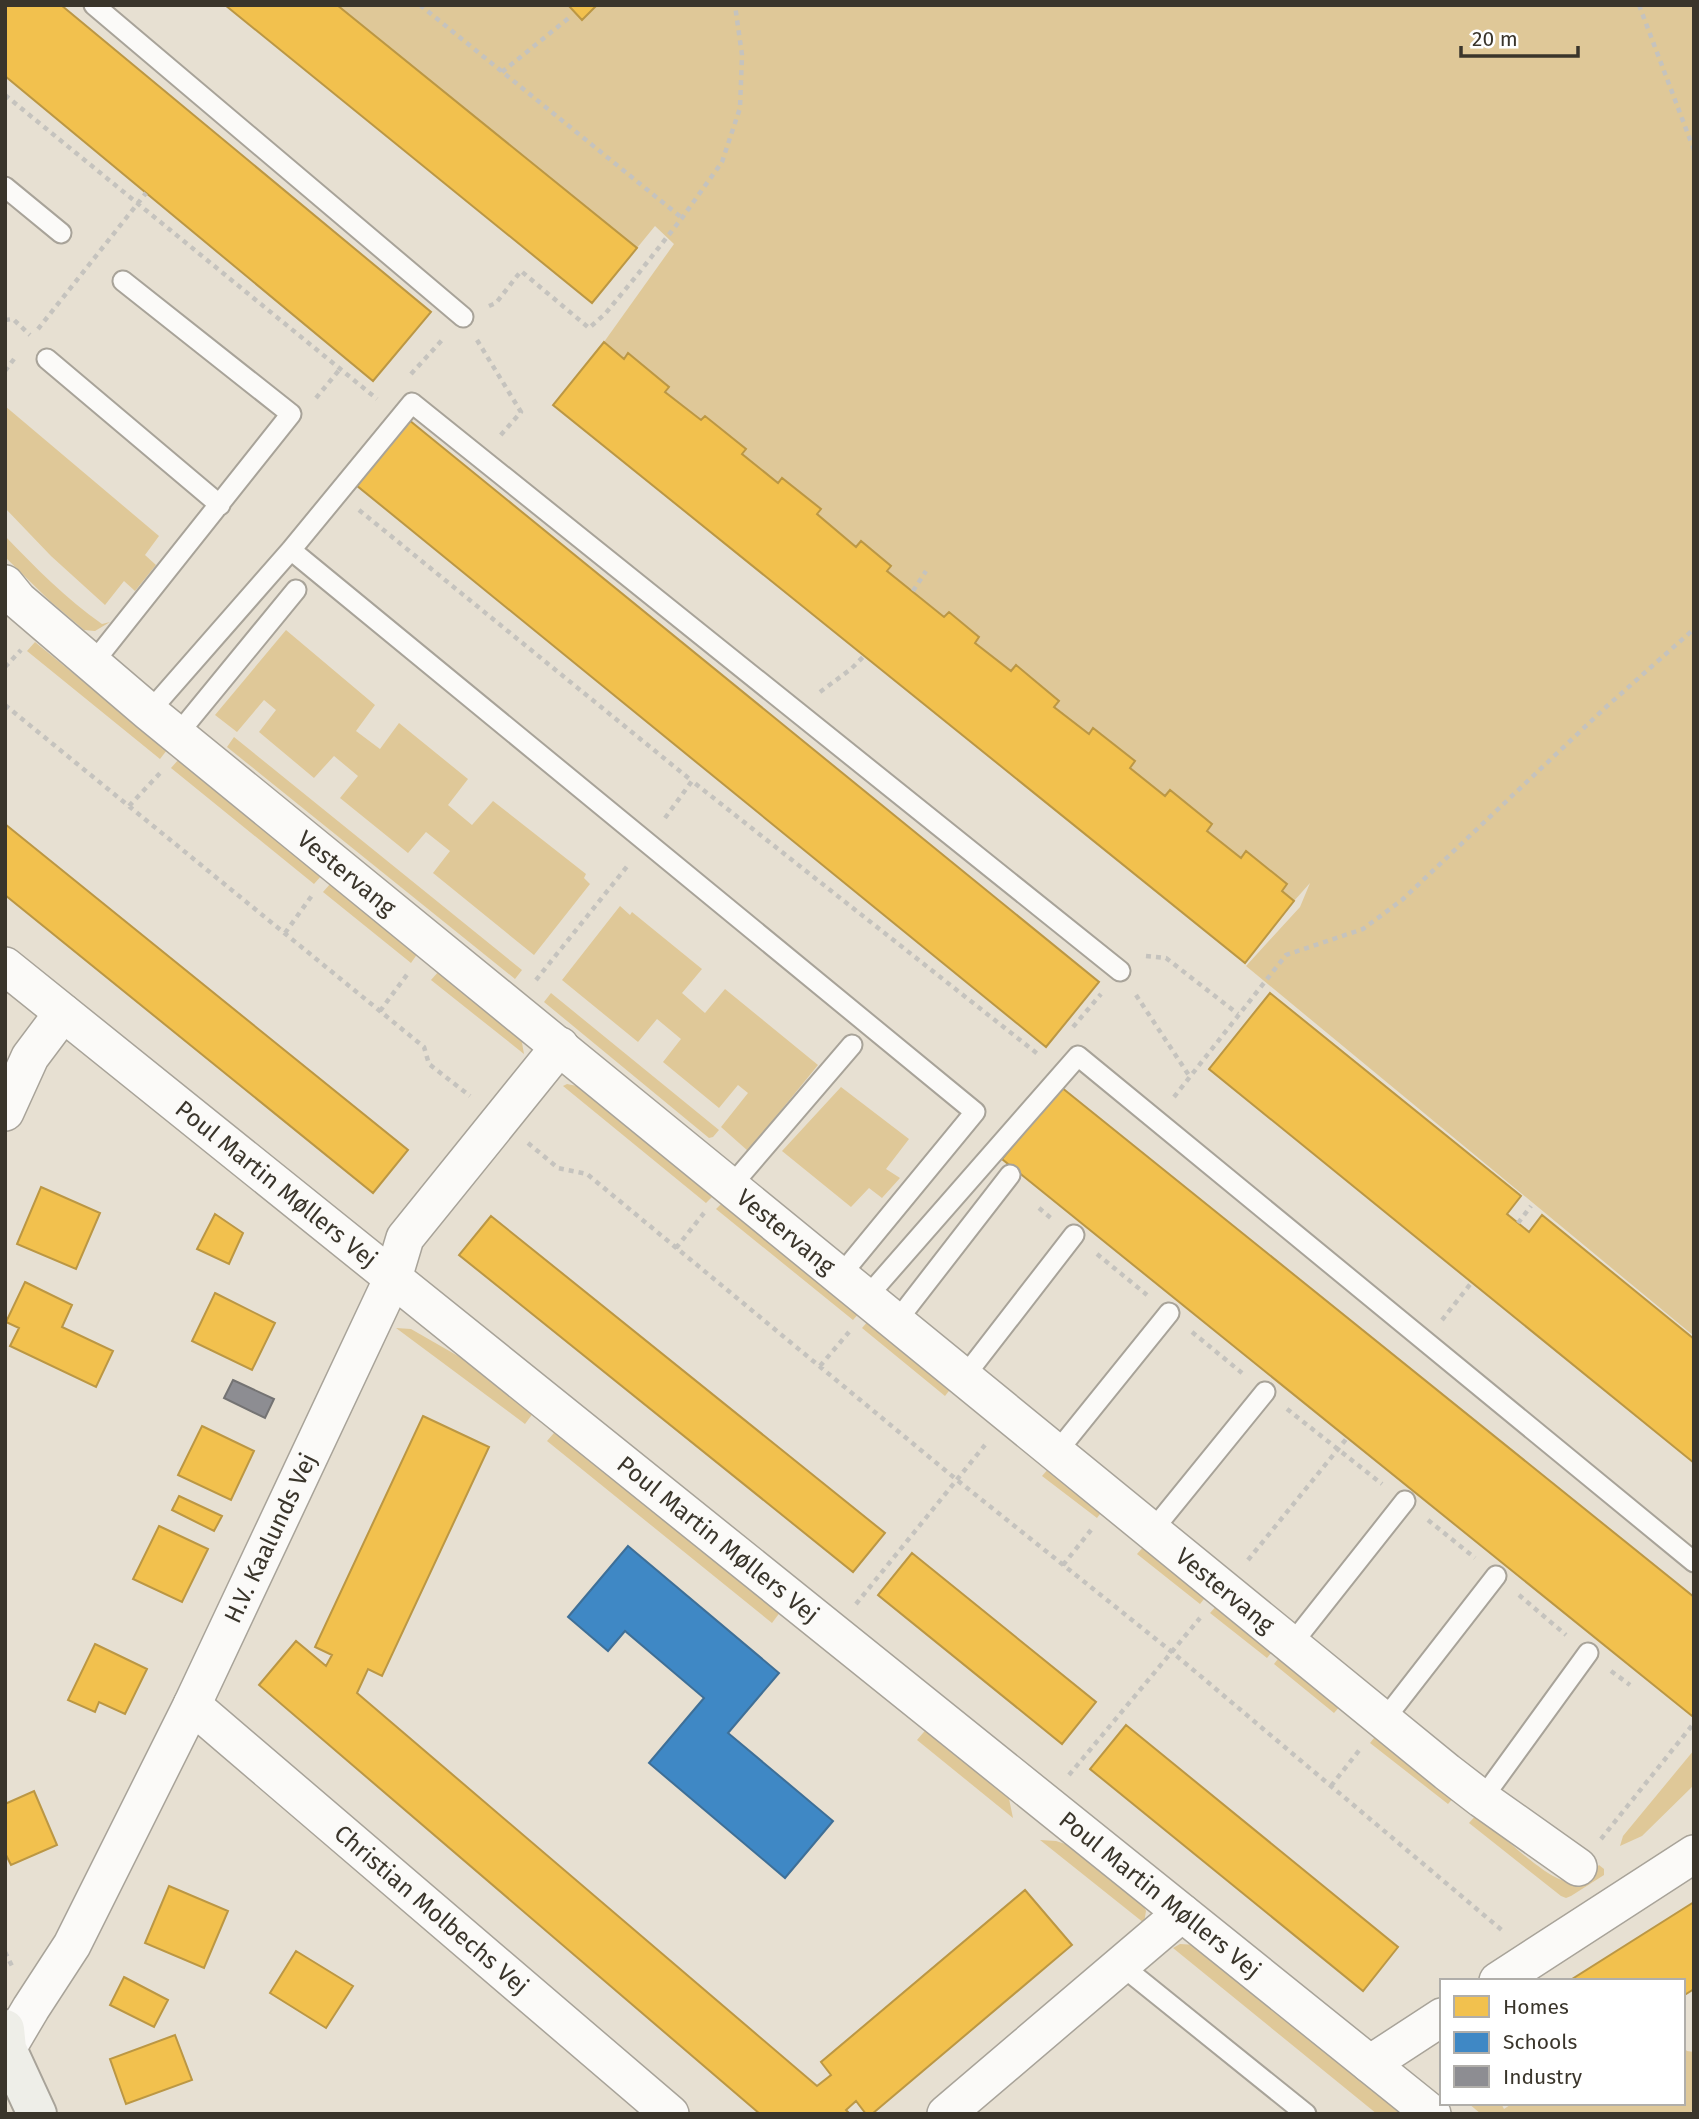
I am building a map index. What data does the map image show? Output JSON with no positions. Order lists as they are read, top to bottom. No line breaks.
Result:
{"streets":{"street":["Vestervang","Poul Martin Møllers Vej","H.V. Kaalunds Vej","Christian Molbechs Vej"]},"crossings":[["Vestervang","H.V. Kaalunds Vej"],["Poul Martin Møllers Vej","H.V. Kaalunds Vej"],["H.V. Kaalunds Vej","Christian Molbechs Vej"]],"legend":["Homes","Schools","Industry"],"scale_bar":"20 m"}
